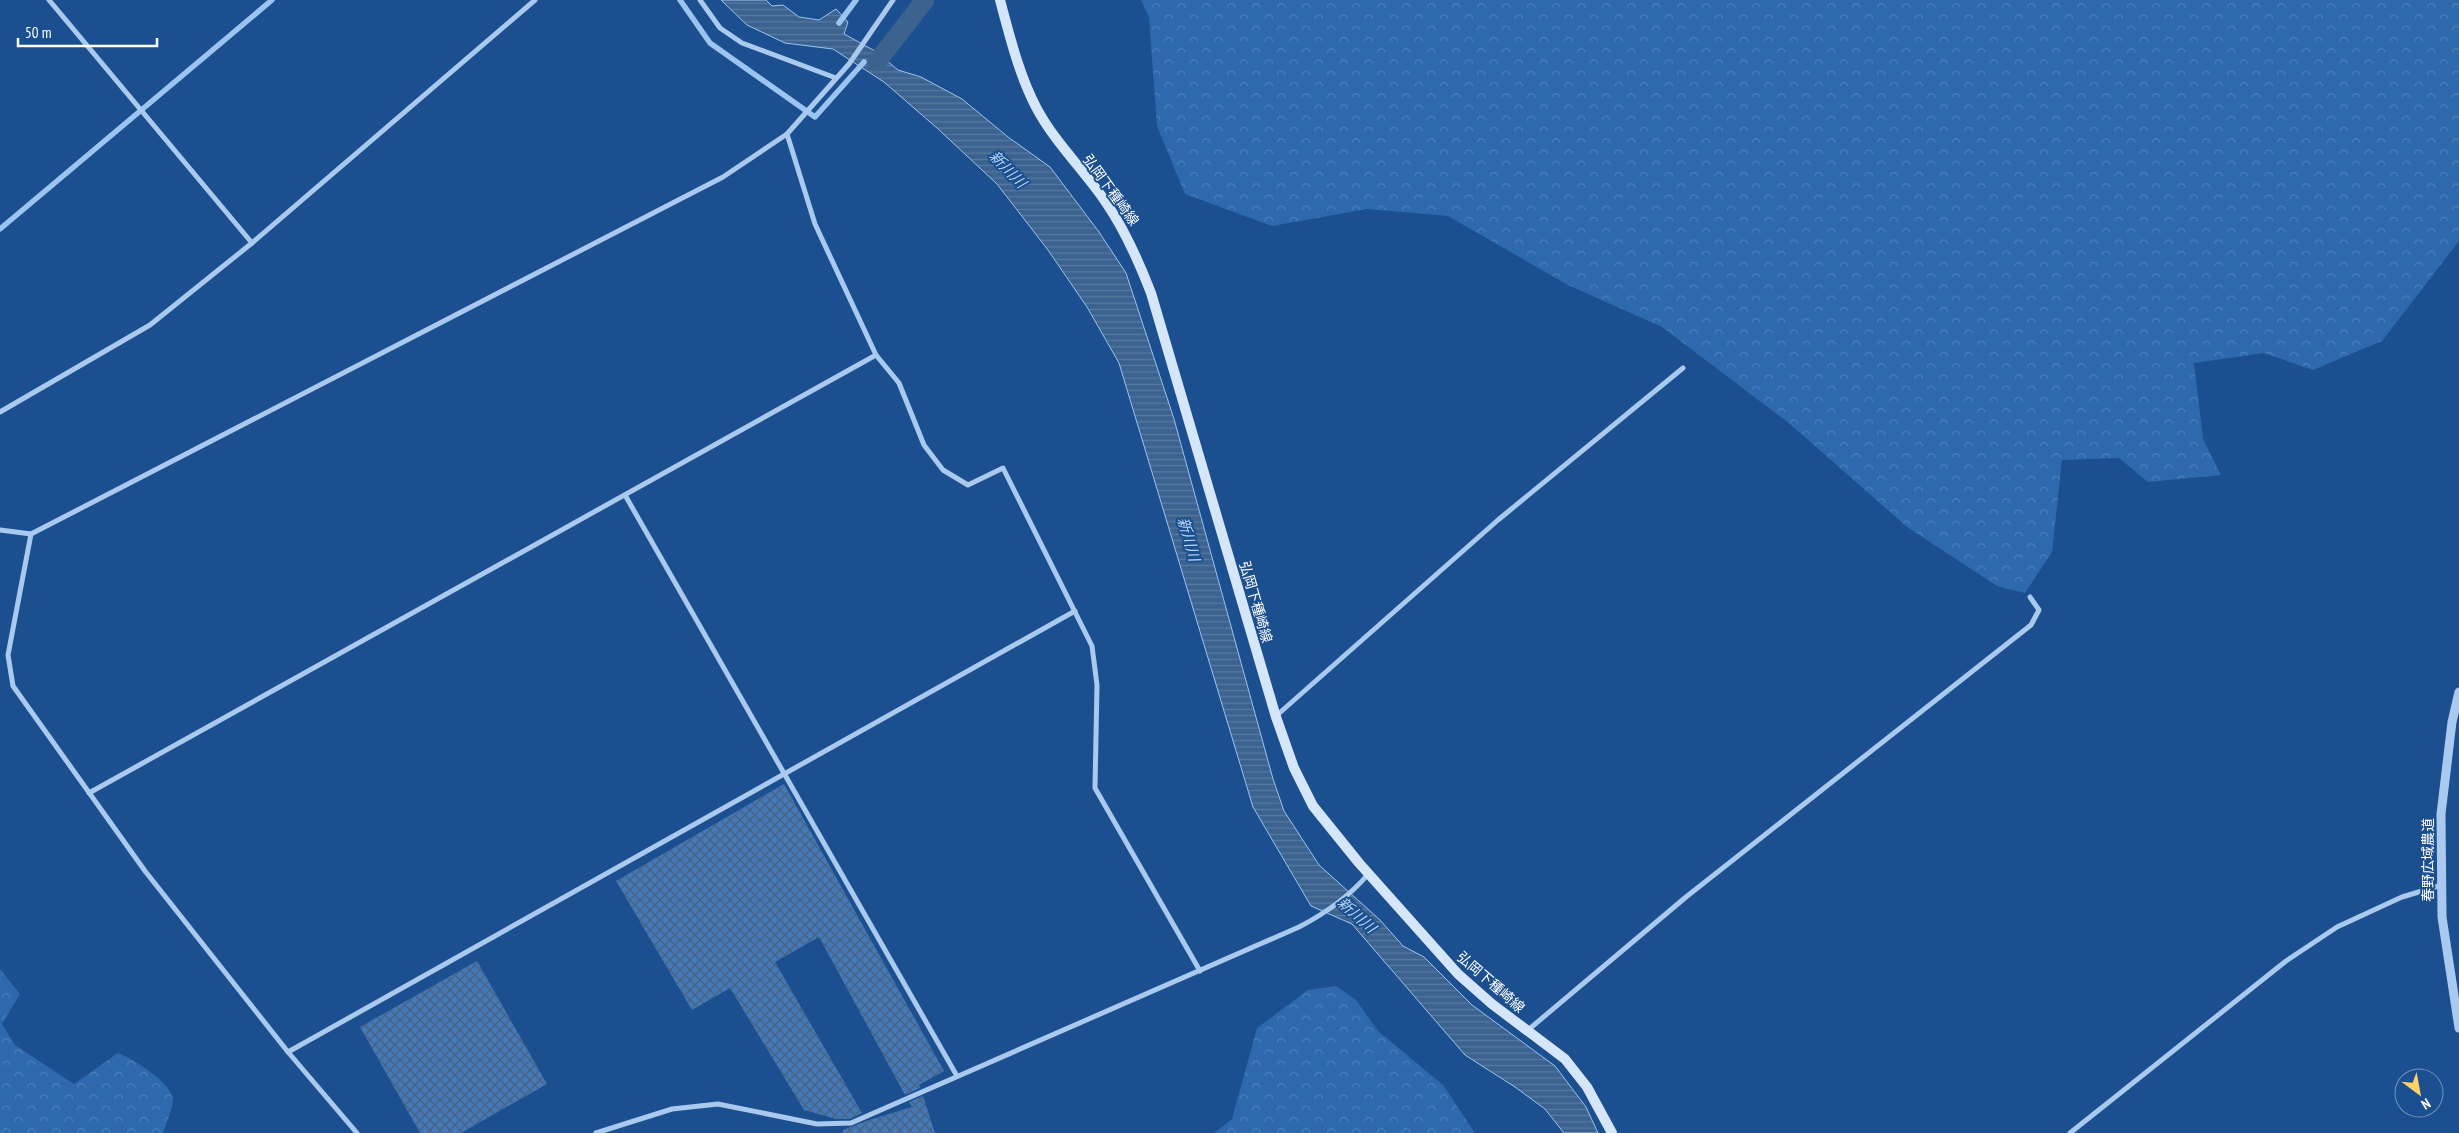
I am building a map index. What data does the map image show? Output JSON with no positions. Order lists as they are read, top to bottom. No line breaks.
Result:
{"streets":{"main road":["弘岡下種崎線"],"street":["春野広域農道"]},"water":["新川川"],"scale_bar":"50 m","north":"bottom right"}
